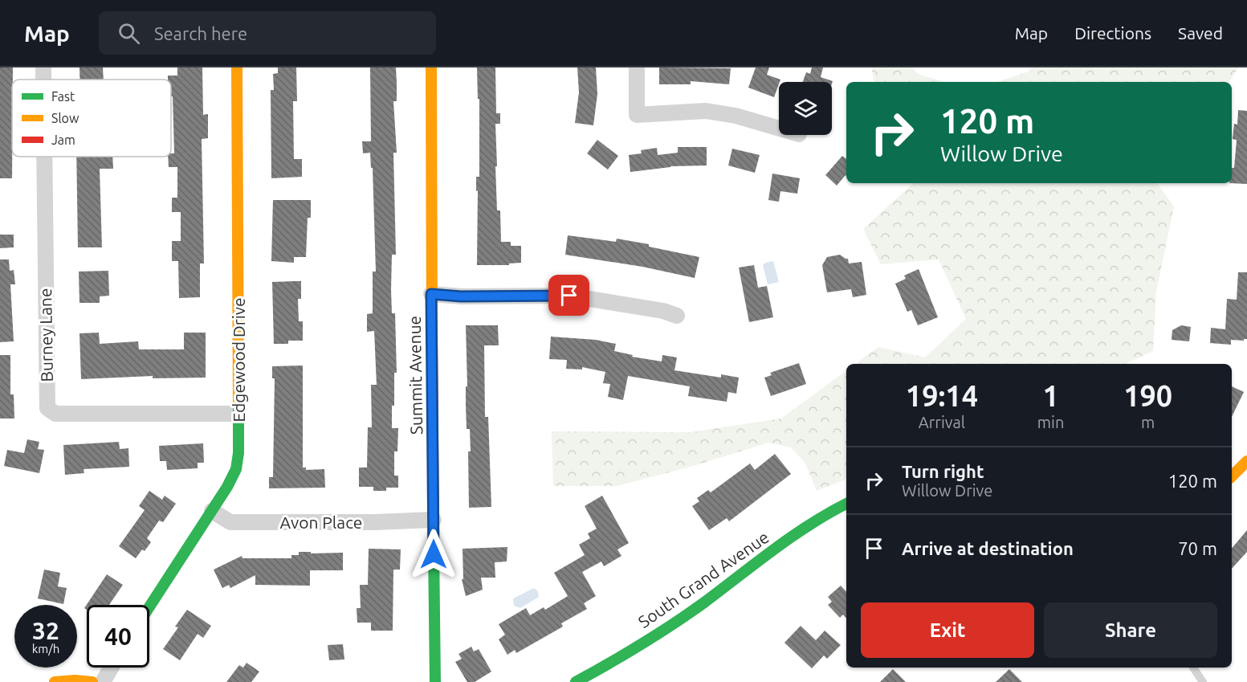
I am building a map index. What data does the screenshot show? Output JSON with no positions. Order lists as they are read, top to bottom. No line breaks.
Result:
{"streets":{"street":["Burney Lane","Edgewood Drive","Summit Avenue","Avon Place","South Grand Avenue"]},"crossings":[["Burney Lane","Edgewood Drive"],["Edgewood Drive","Avon Place"],["Summit Avenue","Avon Place"]],"legend":["Fast","Slow","Jam"],"page":{"header":"Map","search":"Search here","nav":["Map","Directions","Saved"],"turn":["120 m","Willow Drive"],"eta":["19:14","Arrival","1","min","190","m"],"list":[{"name":"Turn right","note":"Willow Drive","value":"120 m"},{"name":"Arrive at destination","value":"70 m"}],"buttons":["Exit","Share"],"speed":"32 km/h","limit":"40"}}
